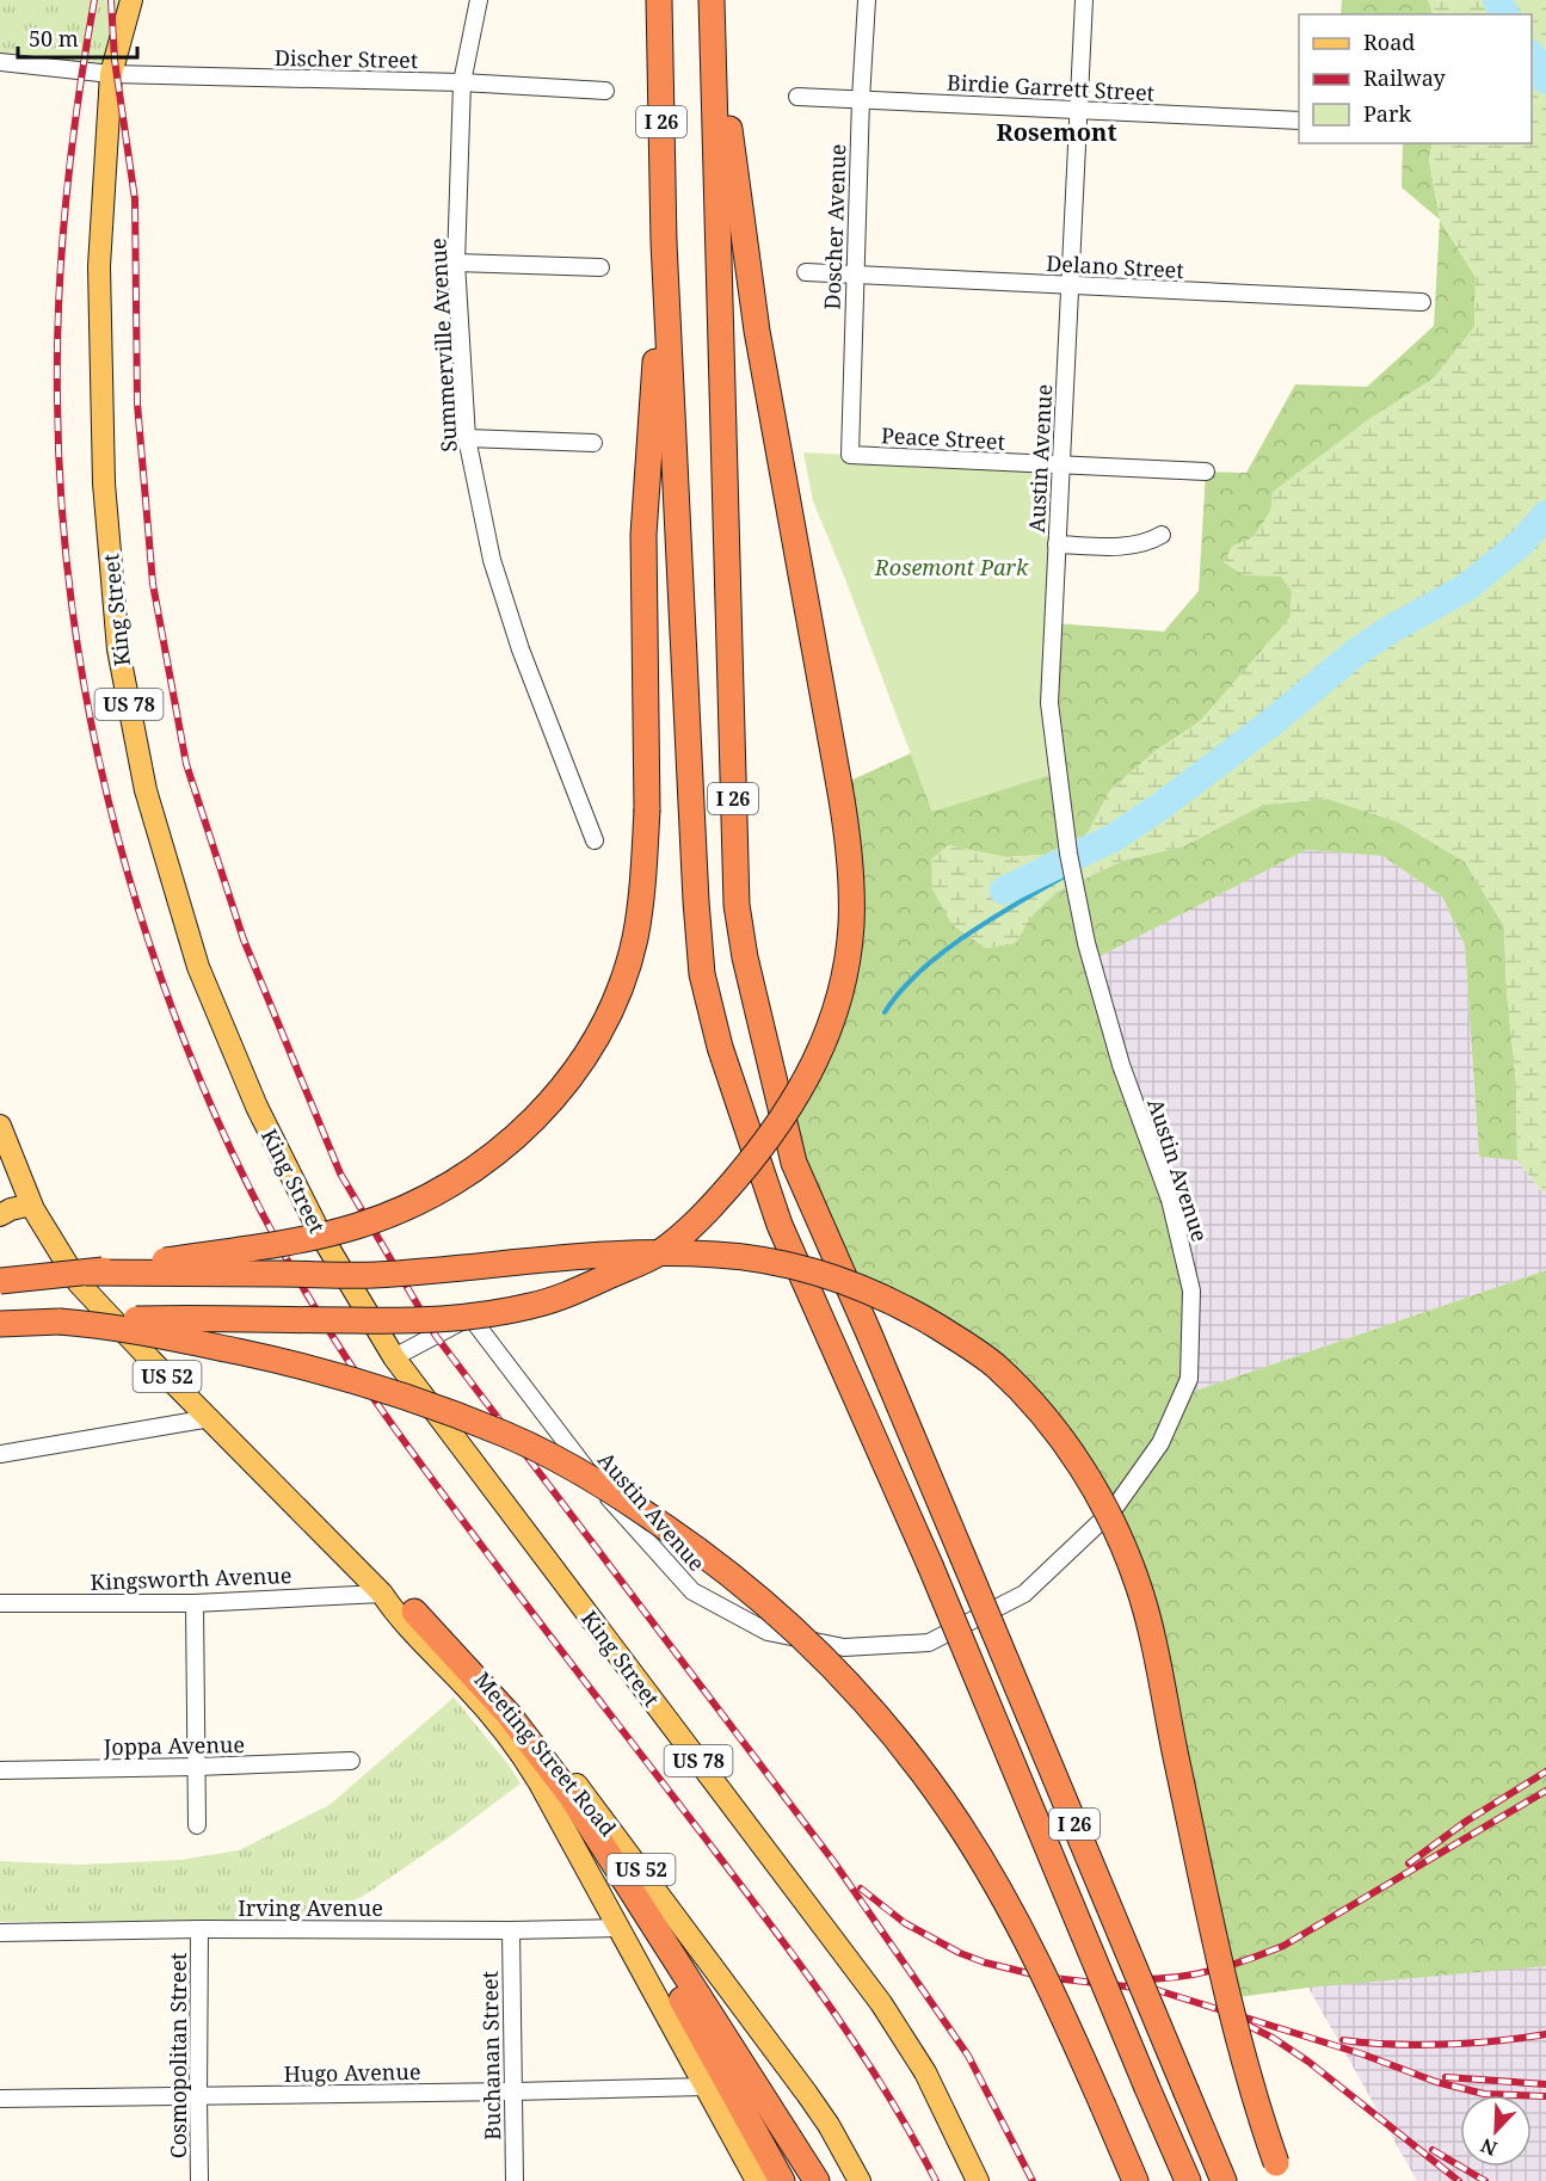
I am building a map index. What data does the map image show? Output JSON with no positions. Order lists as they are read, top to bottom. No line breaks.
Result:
{"streets":{"highway":["I 26"],"main road":["King Street","US 78","US 52","Meeting Street Road"],"street":["Discher Street","Birdie Garrett Street","Doscher Avenue","Delano Street","Summerville Avenue","Peace Street","Austin Avenue","Kingsworth Avenue","Joppa Avenue","Irving Avenue","Cosmopolitan Street","Buchanan Street","Hugo Avenue"]},"crossings":[["Discher Street","Summerville Avenue"],["Discher Street","King Street"],["Birdie Garrett Street","Doscher Avenue"],["Birdie Garrett Street","Austin Avenue"],["Doscher Avenue","Delano Street"],["Doscher Avenue","Peace Street"],["Delano Street","Austin Avenue"],["Peace Street","Austin Avenue"],["Austin Avenue","King Street"],["Kingsworth Avenue","Meeting Street Road"],["Meeting Street Road","Irving Avenue"],["Meeting Street Road","Hugo Avenue"],["Irving Avenue","Cosmopolitan Street"],["Irving Avenue","Buchanan Street"],["Cosmopolitan Street","Hugo Avenue"],["Buchanan Street","Hugo Avenue"]],"districts":["Rosemont"],"parks":["Rosemont Park"],"legend":["Road","Railway","Park"],"scale_bar":"50 m","north":"bottom left"}
